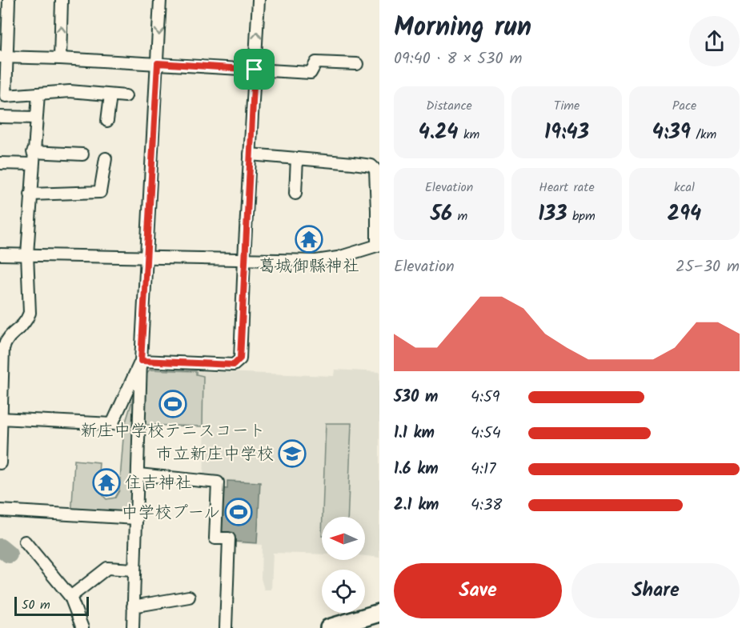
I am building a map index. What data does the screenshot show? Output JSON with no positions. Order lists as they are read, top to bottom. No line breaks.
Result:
{"places":{"temple":["葛城御縣神社","住吉神社"],"sports":["新庄中学校テニスコート","中学校プール"],"school or university":["市立新庄中学校"]},"scale_bar":"50 m","north":"left","page":{"heading":["Morning run","09:40 · 8 × 530 m"],"stats":[["Distance","4.24 km"],["Time","19:43"],["Pace","4:39 /km"],["Elevation","56 m"],["Heart rate","133 bpm"],["kcal","294"]],"chart":["Elevation","25–30 m"],"list":[{"name":"530 m","note":"4:59"},{"name":"1.1 km","note":"4:54"},{"name":"1.6 km","note":"4:17"},{"name":"2.1 km","note":"4:38"}],"buttons":["Save","Share"],"scale":"50 m"}}
